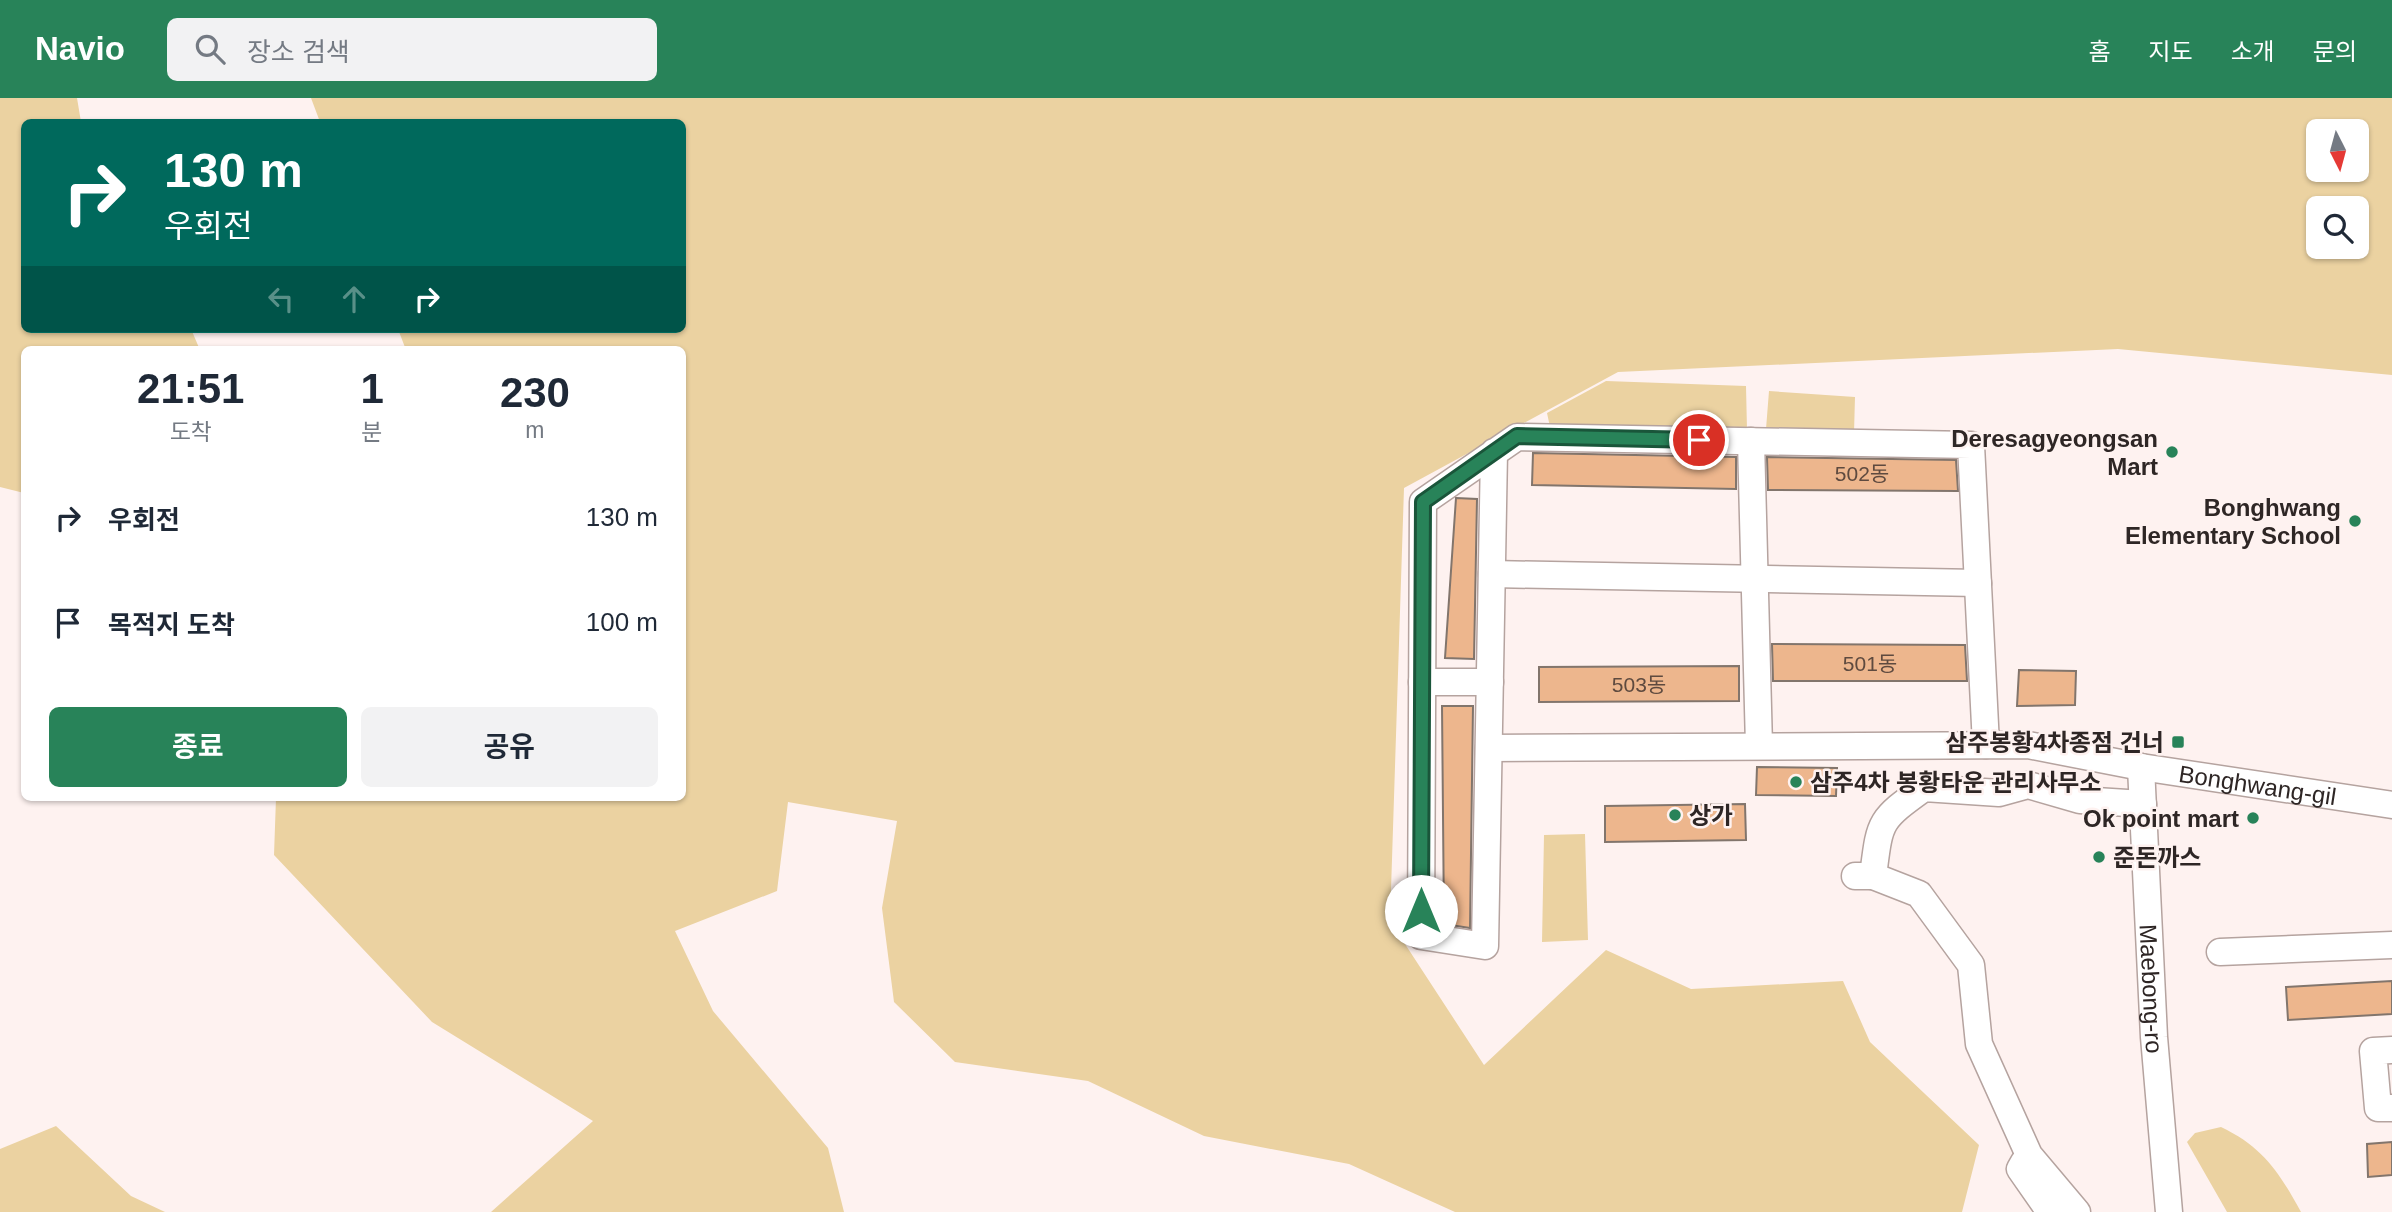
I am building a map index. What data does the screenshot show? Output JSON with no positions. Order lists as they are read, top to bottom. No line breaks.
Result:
{"streets":{"street":["Bonghwang-gil","Maebong-ro"]},"crossings":[["Bonghwang-gil","Maebong-ro"]],"places":{"other":["Deresagyeongsan Mart","Bonghwang Elementary School","삼주4차 봉황타운 관리사무소","상가","Ok point mart","준돈까스"],"transit":["삼주봉황4차종점 건너"]},"house_numbers":["502동","501동","503동"],"north":"bottom","page":{"header":"Navio","search":"장소 검색","nav":["홈","지도","소개","문의"],"turn":["130 m","우회전"],"eta":["21:51","도착","1","분","230","m"],"list":[{"name":"우회전","value":"130 m"},{"name":"목적지 도착","value":"100 m"}],"buttons":["종료","공유"]}}
